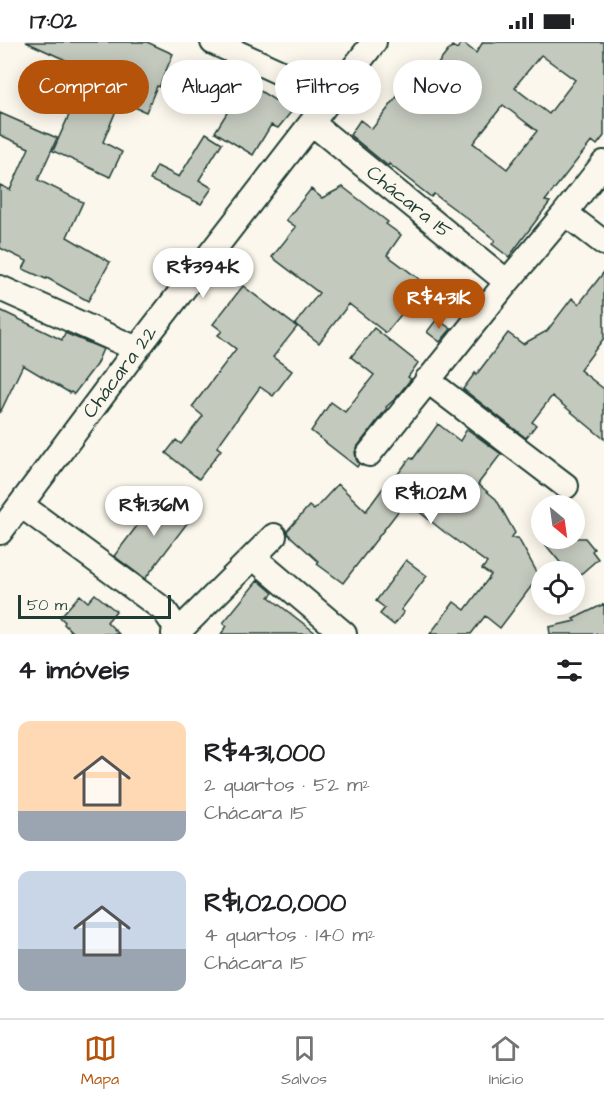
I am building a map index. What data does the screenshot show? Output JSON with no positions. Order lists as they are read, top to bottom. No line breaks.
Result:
{"streets":{"street":["Chácara 15","Chácara 22"]},"crossings":[["Chácara 15","Chácara 22"]],"scale_bar":"50 m","north":"bottom right","page":{"status":"17:02","chip":["Comprar","Alugar","Filtros","Novo"],"price":["R$394K","R$431K","R$1.02M","R$1.36M"],"scale":"50 m","heading":"4 imóveis","list":[{"name":"R$431,000","note":"2 quartos · 52 m² · Chácara 15"},{"name":"R$1,020,000","note":"4 quartos · 140 m² · Chácara 15"}],"tabs":["Mapa","Salvos","Início"]}}
